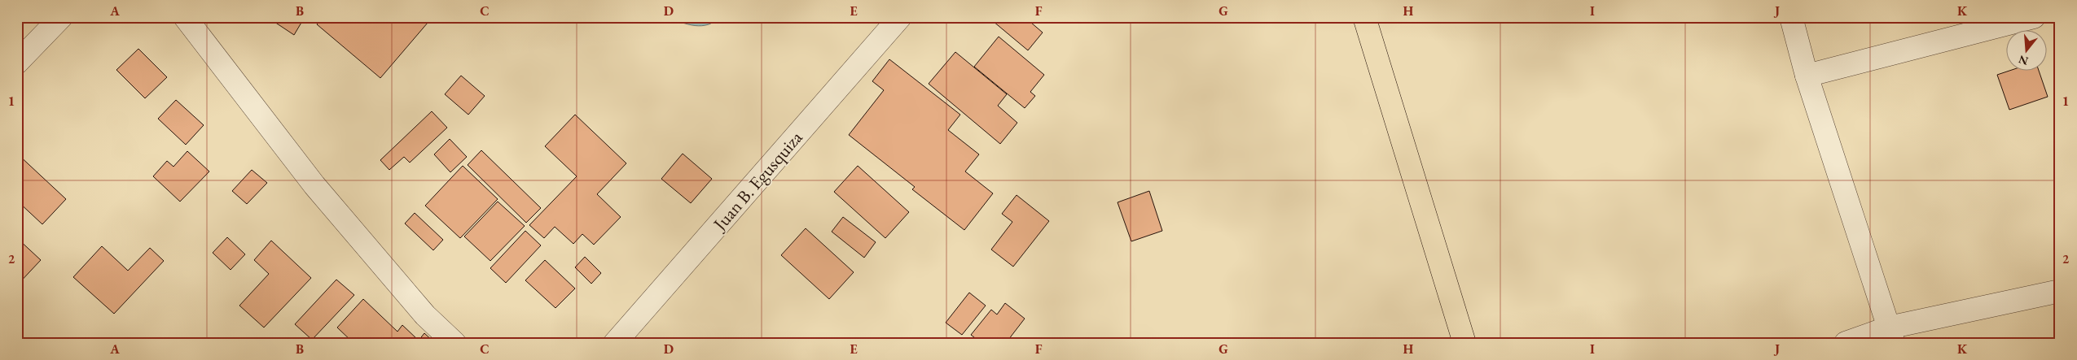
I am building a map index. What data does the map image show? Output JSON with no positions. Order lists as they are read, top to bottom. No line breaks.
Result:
{"streets":{"street":["Juan B. Egusquiza"]},"north":"bottom","grid":{"columns":["A","B","C","D","E","F","G","H","I","J","K"],"rows":["1","2"]}}
